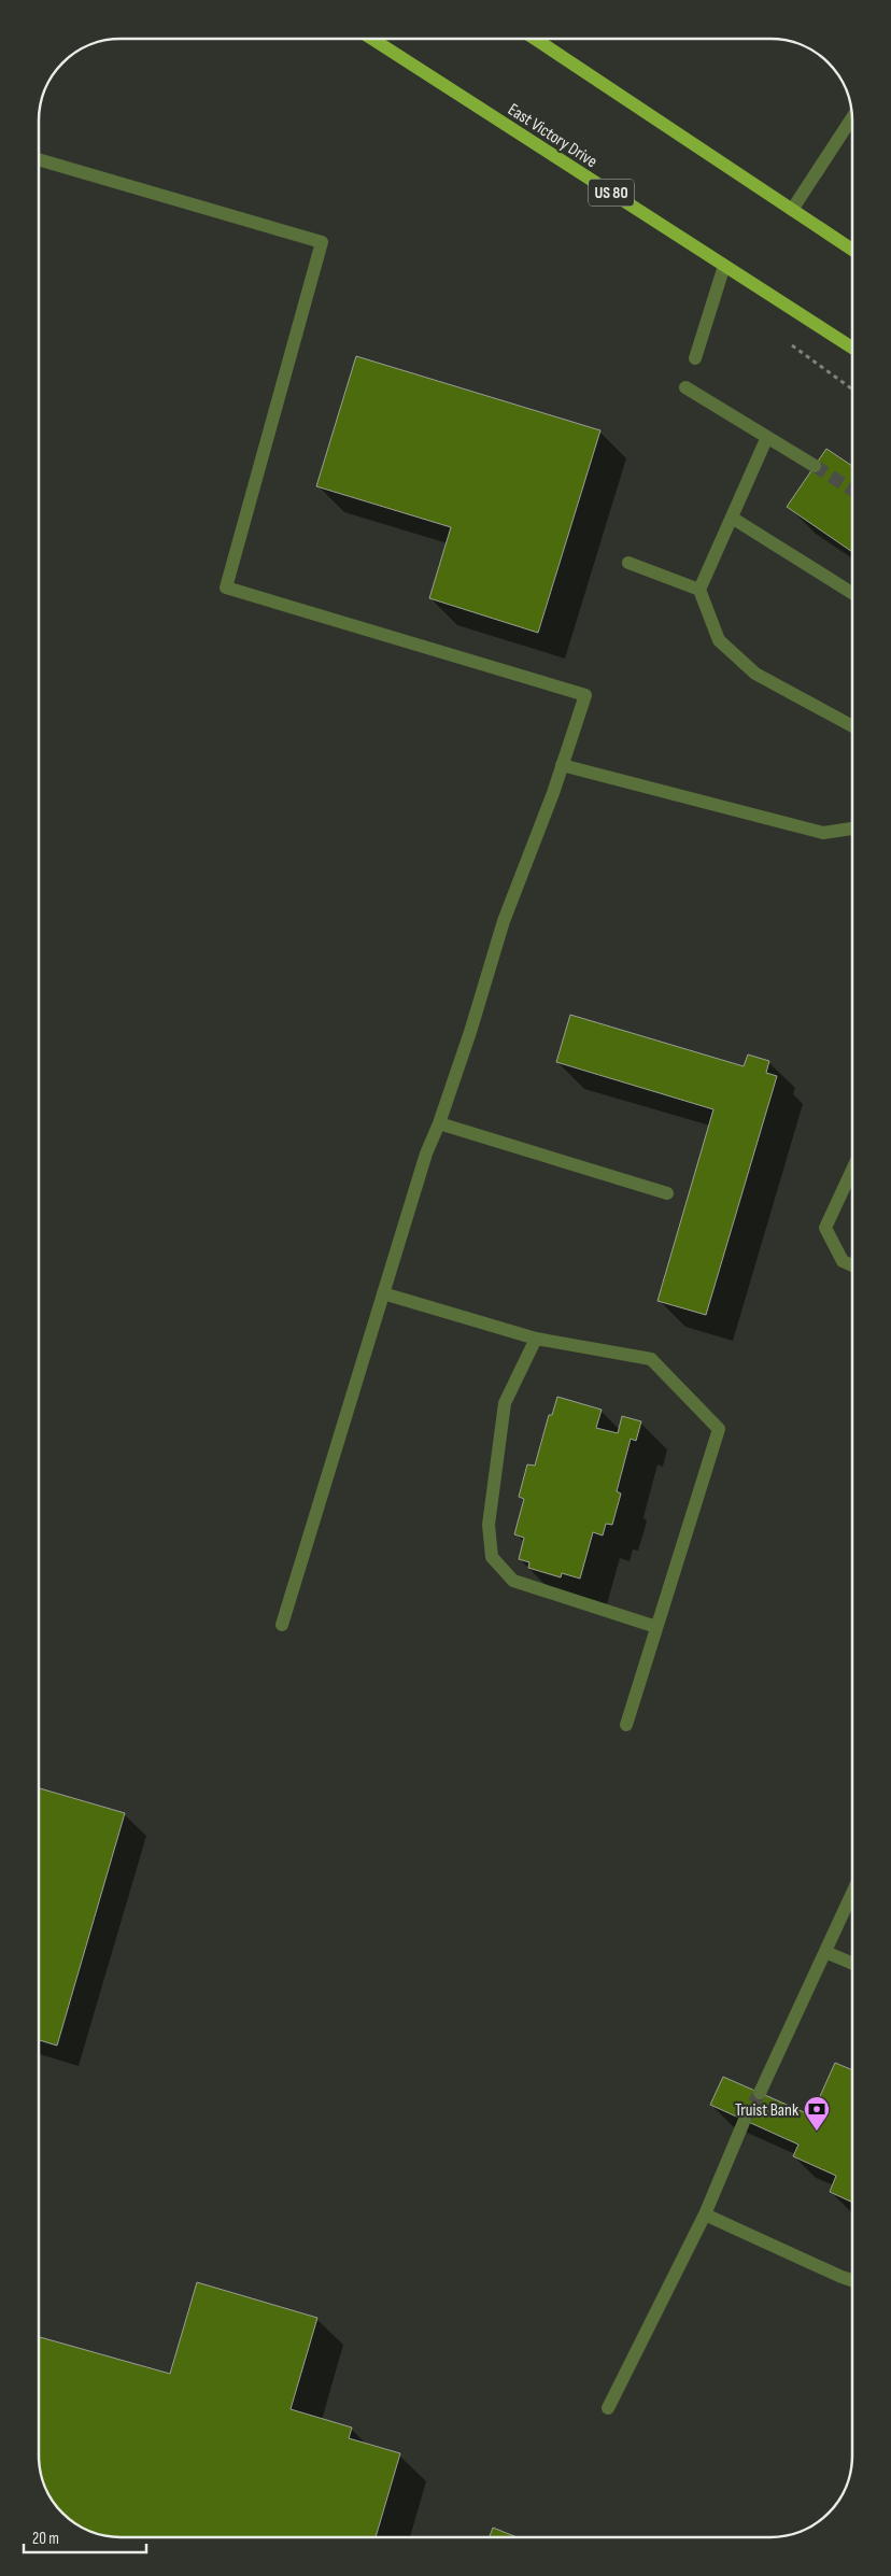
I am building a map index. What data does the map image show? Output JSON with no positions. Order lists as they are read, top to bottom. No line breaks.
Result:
{"streets":{"main road":["East Victory Drive","US 80"]},"places":{"bank":["Truist Bank"]},"scale_bar":"20 m"}
